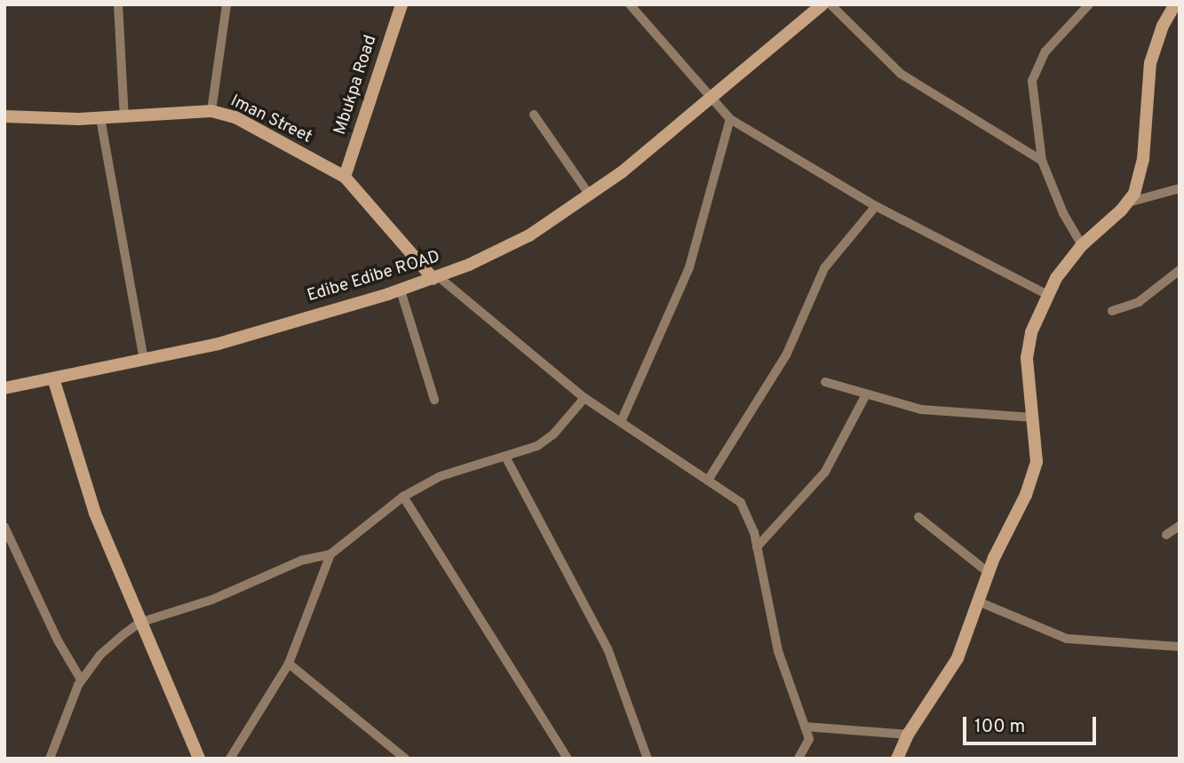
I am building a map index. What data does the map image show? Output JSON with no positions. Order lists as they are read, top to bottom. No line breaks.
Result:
{"streets":{"street":["Mbukpa Road","Iman Street","Edibe Edibe ROAD"]},"crossings":[["Mbukpa Road","Iman Street"],["Iman Street","Edibe Edibe ROAD"]],"scale_bar":"100 m"}
